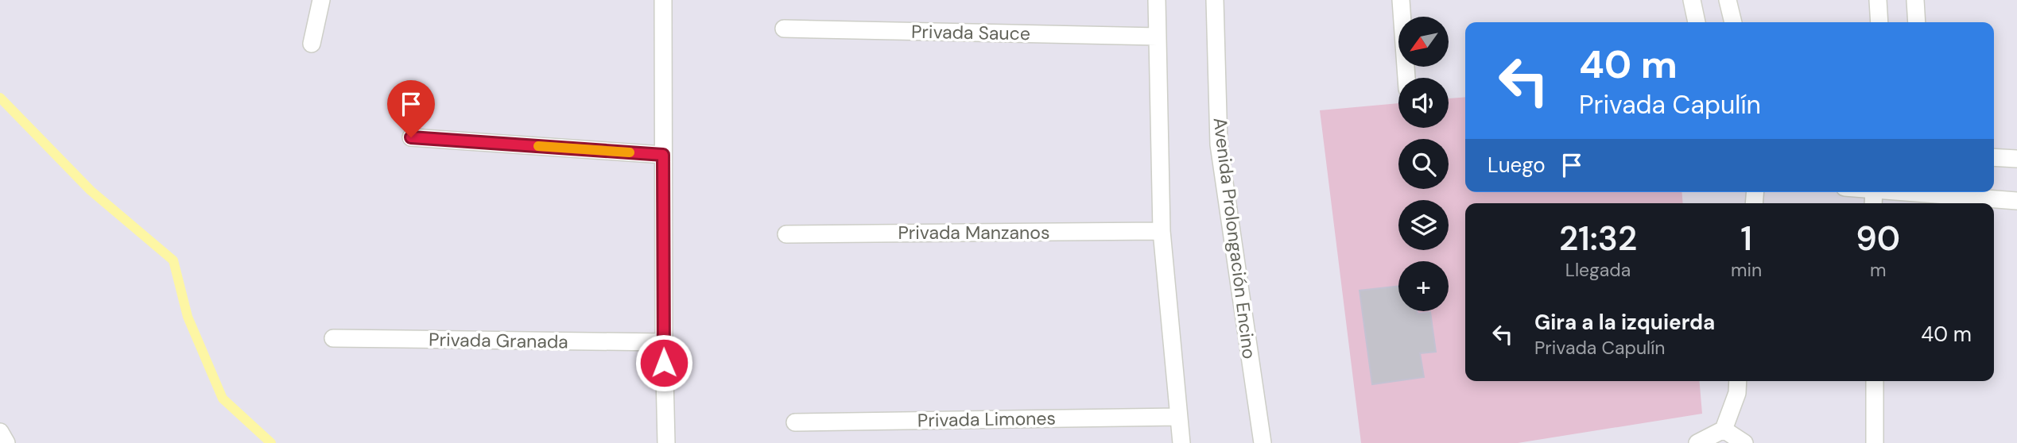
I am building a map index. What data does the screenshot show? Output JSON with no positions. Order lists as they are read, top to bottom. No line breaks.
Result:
{"streets":{"street":["Privada Sauce","Privada Manzanos","Avenida Prolongación Encino","Privada Granada","Privada Limones"]},"north":"bottom left","page":{"map_buttons":"+","turn":["40 m","Privada Capulín"],"then":"Luego","eta":["21:32","Llegada","1","min","90","m"],"list":[{"name":"Gira a la izquierda","note":"Privada Capulín","value":"40 m"}]}}
